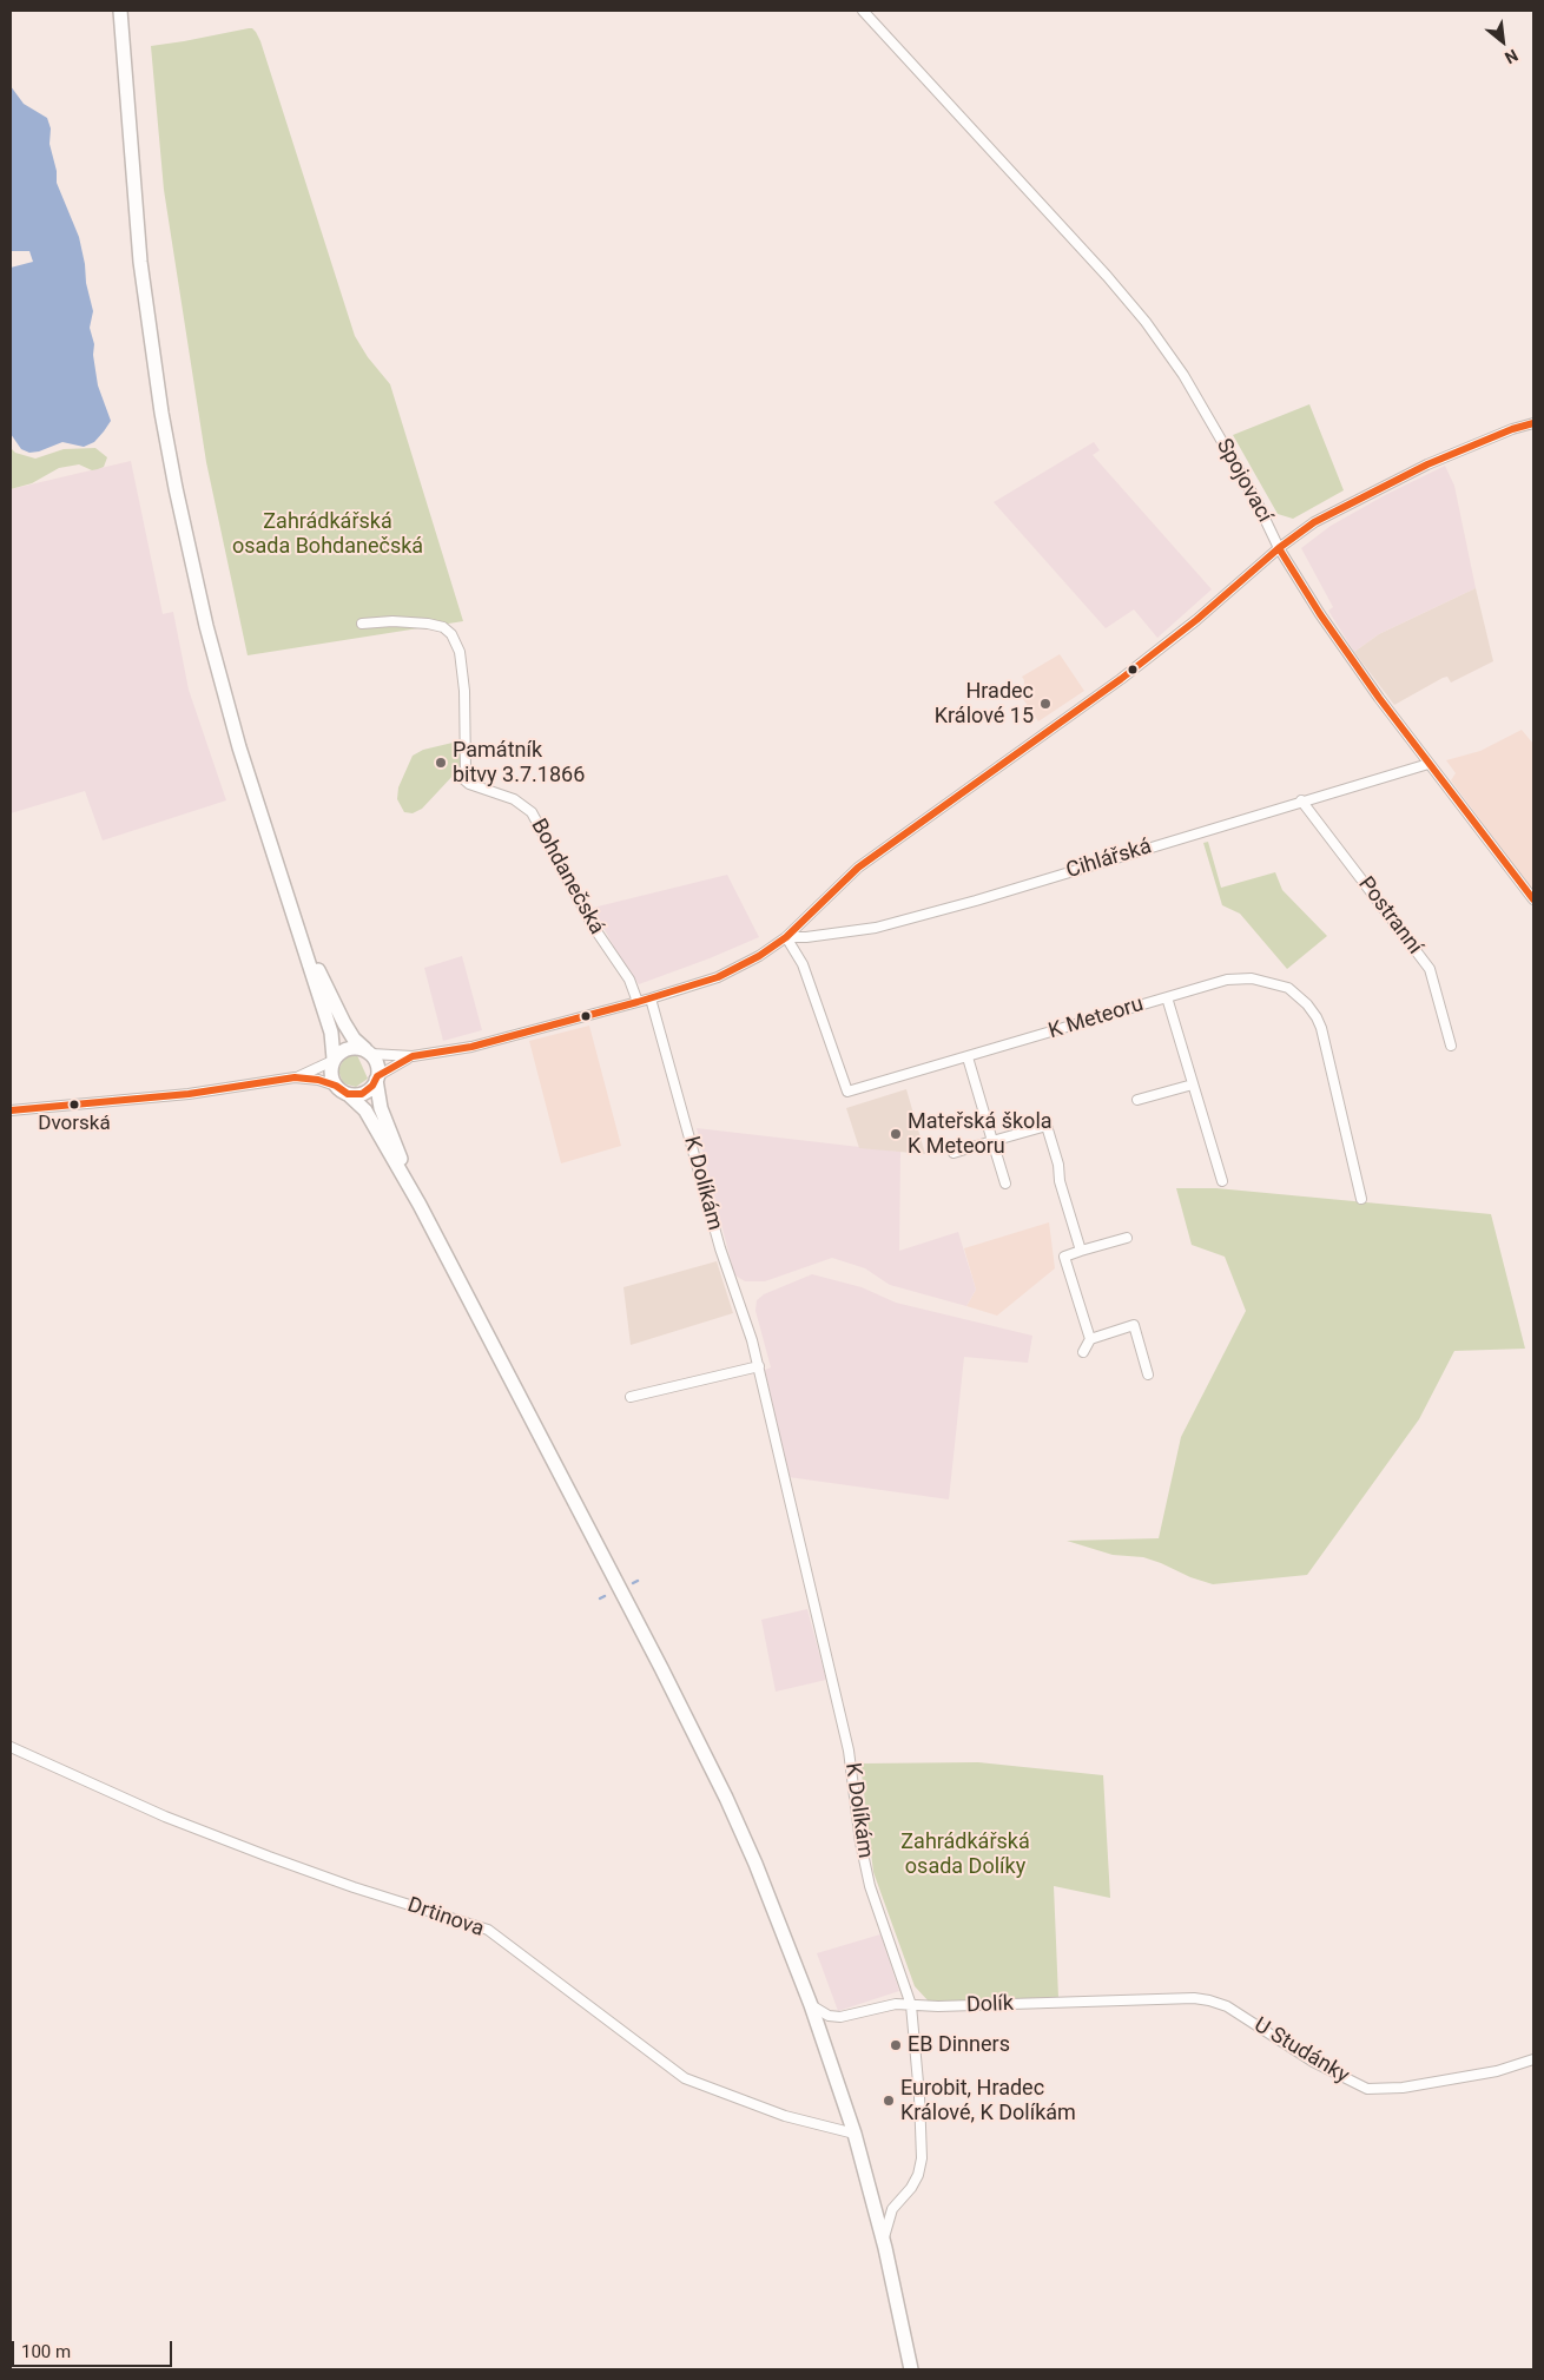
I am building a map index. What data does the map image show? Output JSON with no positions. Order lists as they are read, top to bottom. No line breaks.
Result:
{"streets":{"street":["Spojovací","Cihlářská","Bohdanečská","Postranní","K Meteoru","K Dolíkám","Drtinova","Dolík","U Studánky"]},"crossings":[["Spojovací","Cihlářská"],["Cihlářská","Postranní"],["Cihlářská","K Meteoru"],["K Dolíkám","Dolík"],["Dolík","U Studánky"]],"parks":["Zahrádkářská osada Bohdanečská","Zahrádkářská osada Dolíky"],"places":["Hradec Králové 15","Památník bitvy 3.7.1866","Dvorská","Mateřská škola K Meteoru","EB Dinners","Eurobit, Hradec Králové, K Dolíkám"],"scale_bar":"100 m","north":"bottom right"}
